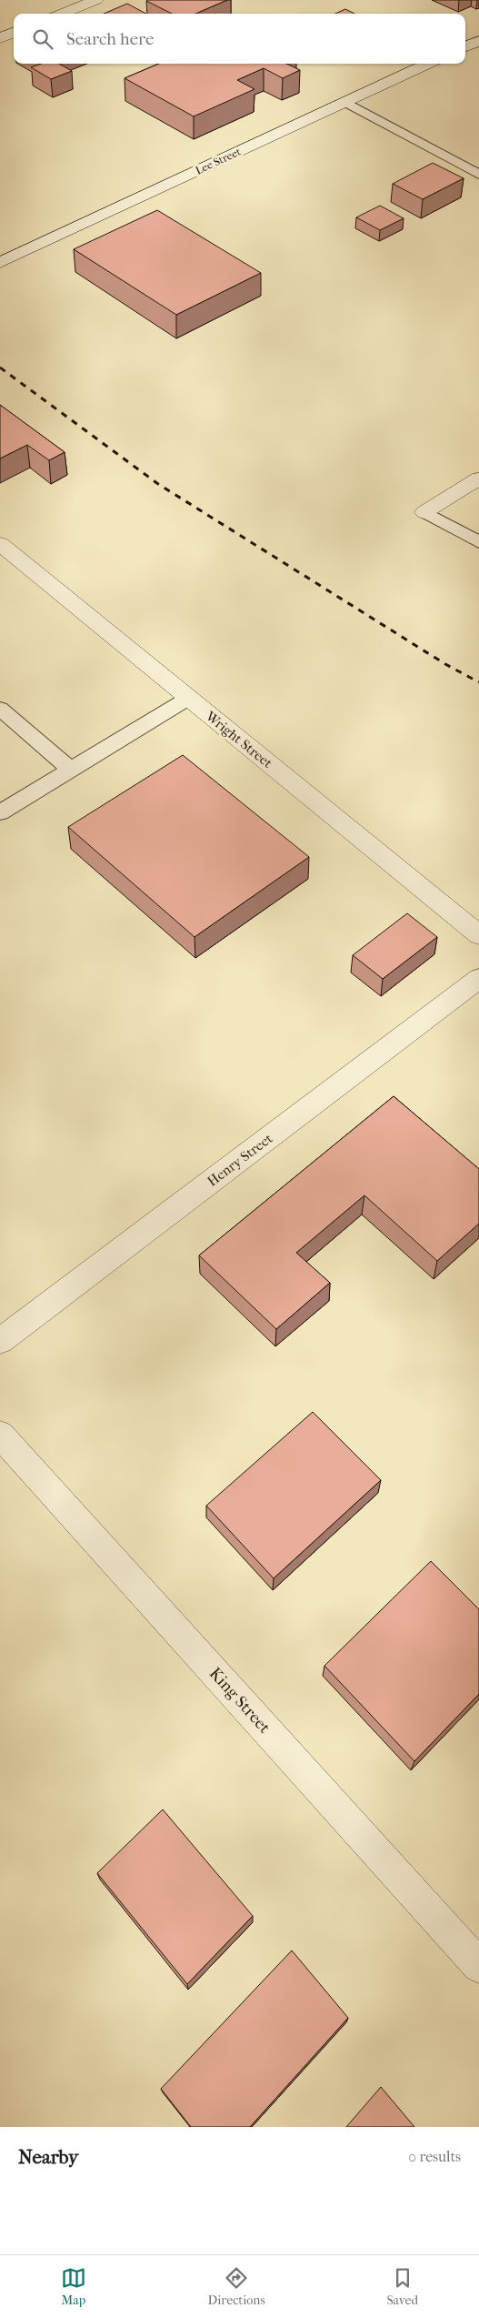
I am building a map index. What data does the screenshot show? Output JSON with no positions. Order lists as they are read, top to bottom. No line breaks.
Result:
{"streets":{"street":["Lee Street","Wright Street","Henry Street","King Street"]},"page":{"search":"Search here","heading":["Nearby","0 results"],"nav":["Map","Directions","Saved"]}}
